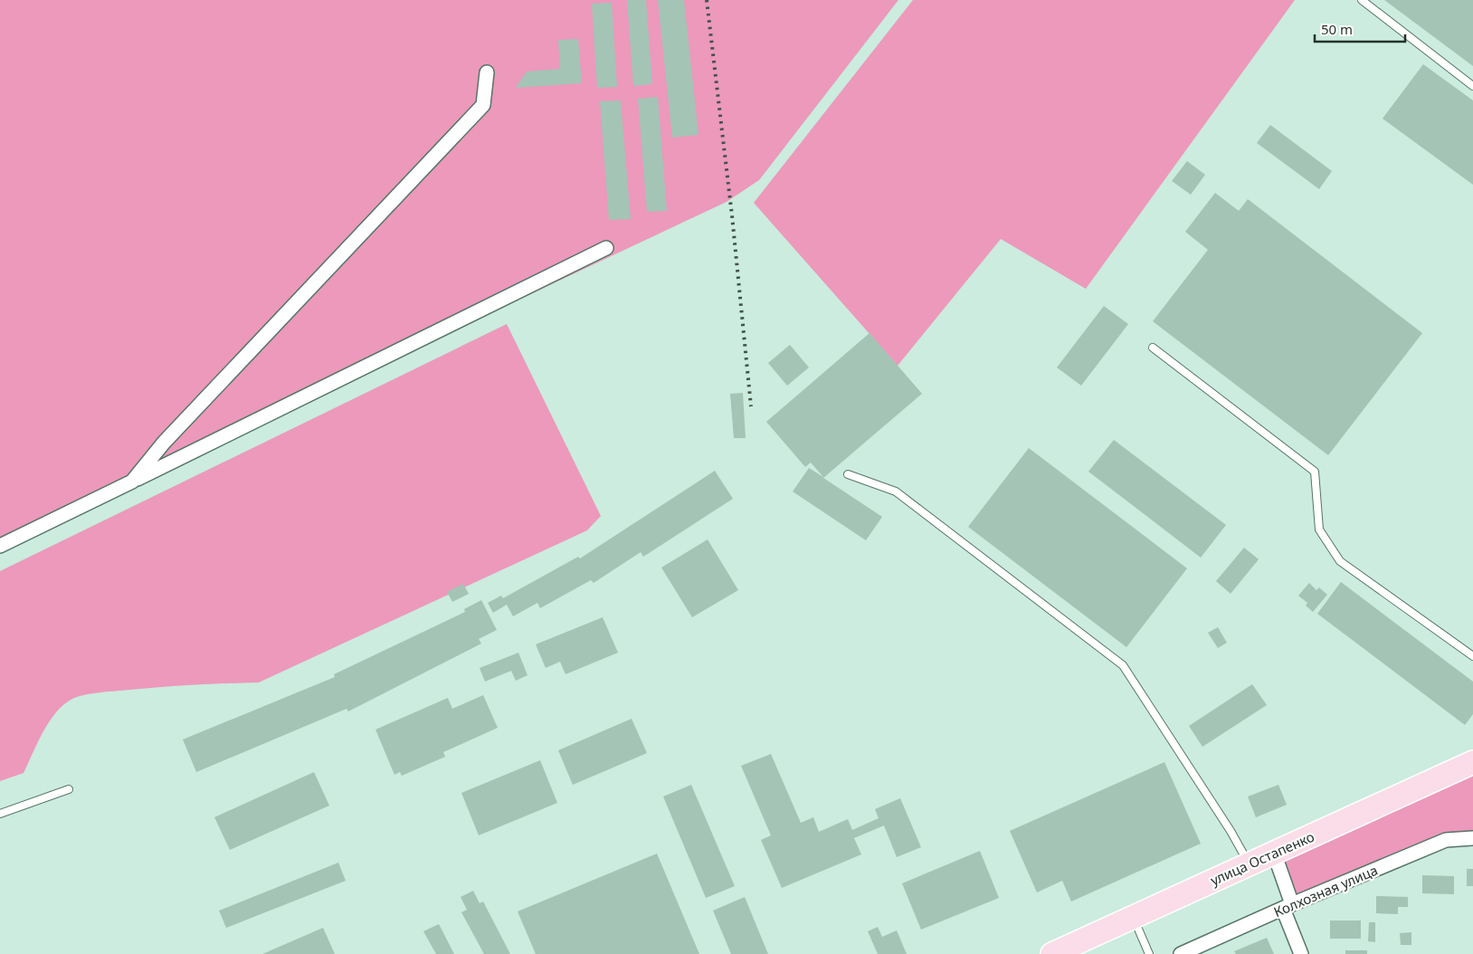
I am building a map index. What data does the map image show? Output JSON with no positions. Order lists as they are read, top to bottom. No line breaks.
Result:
{"streets":{"main road":["улица Остапенко"],"street":["Колхозная улица"]},"scale_bar":"50 m"}
